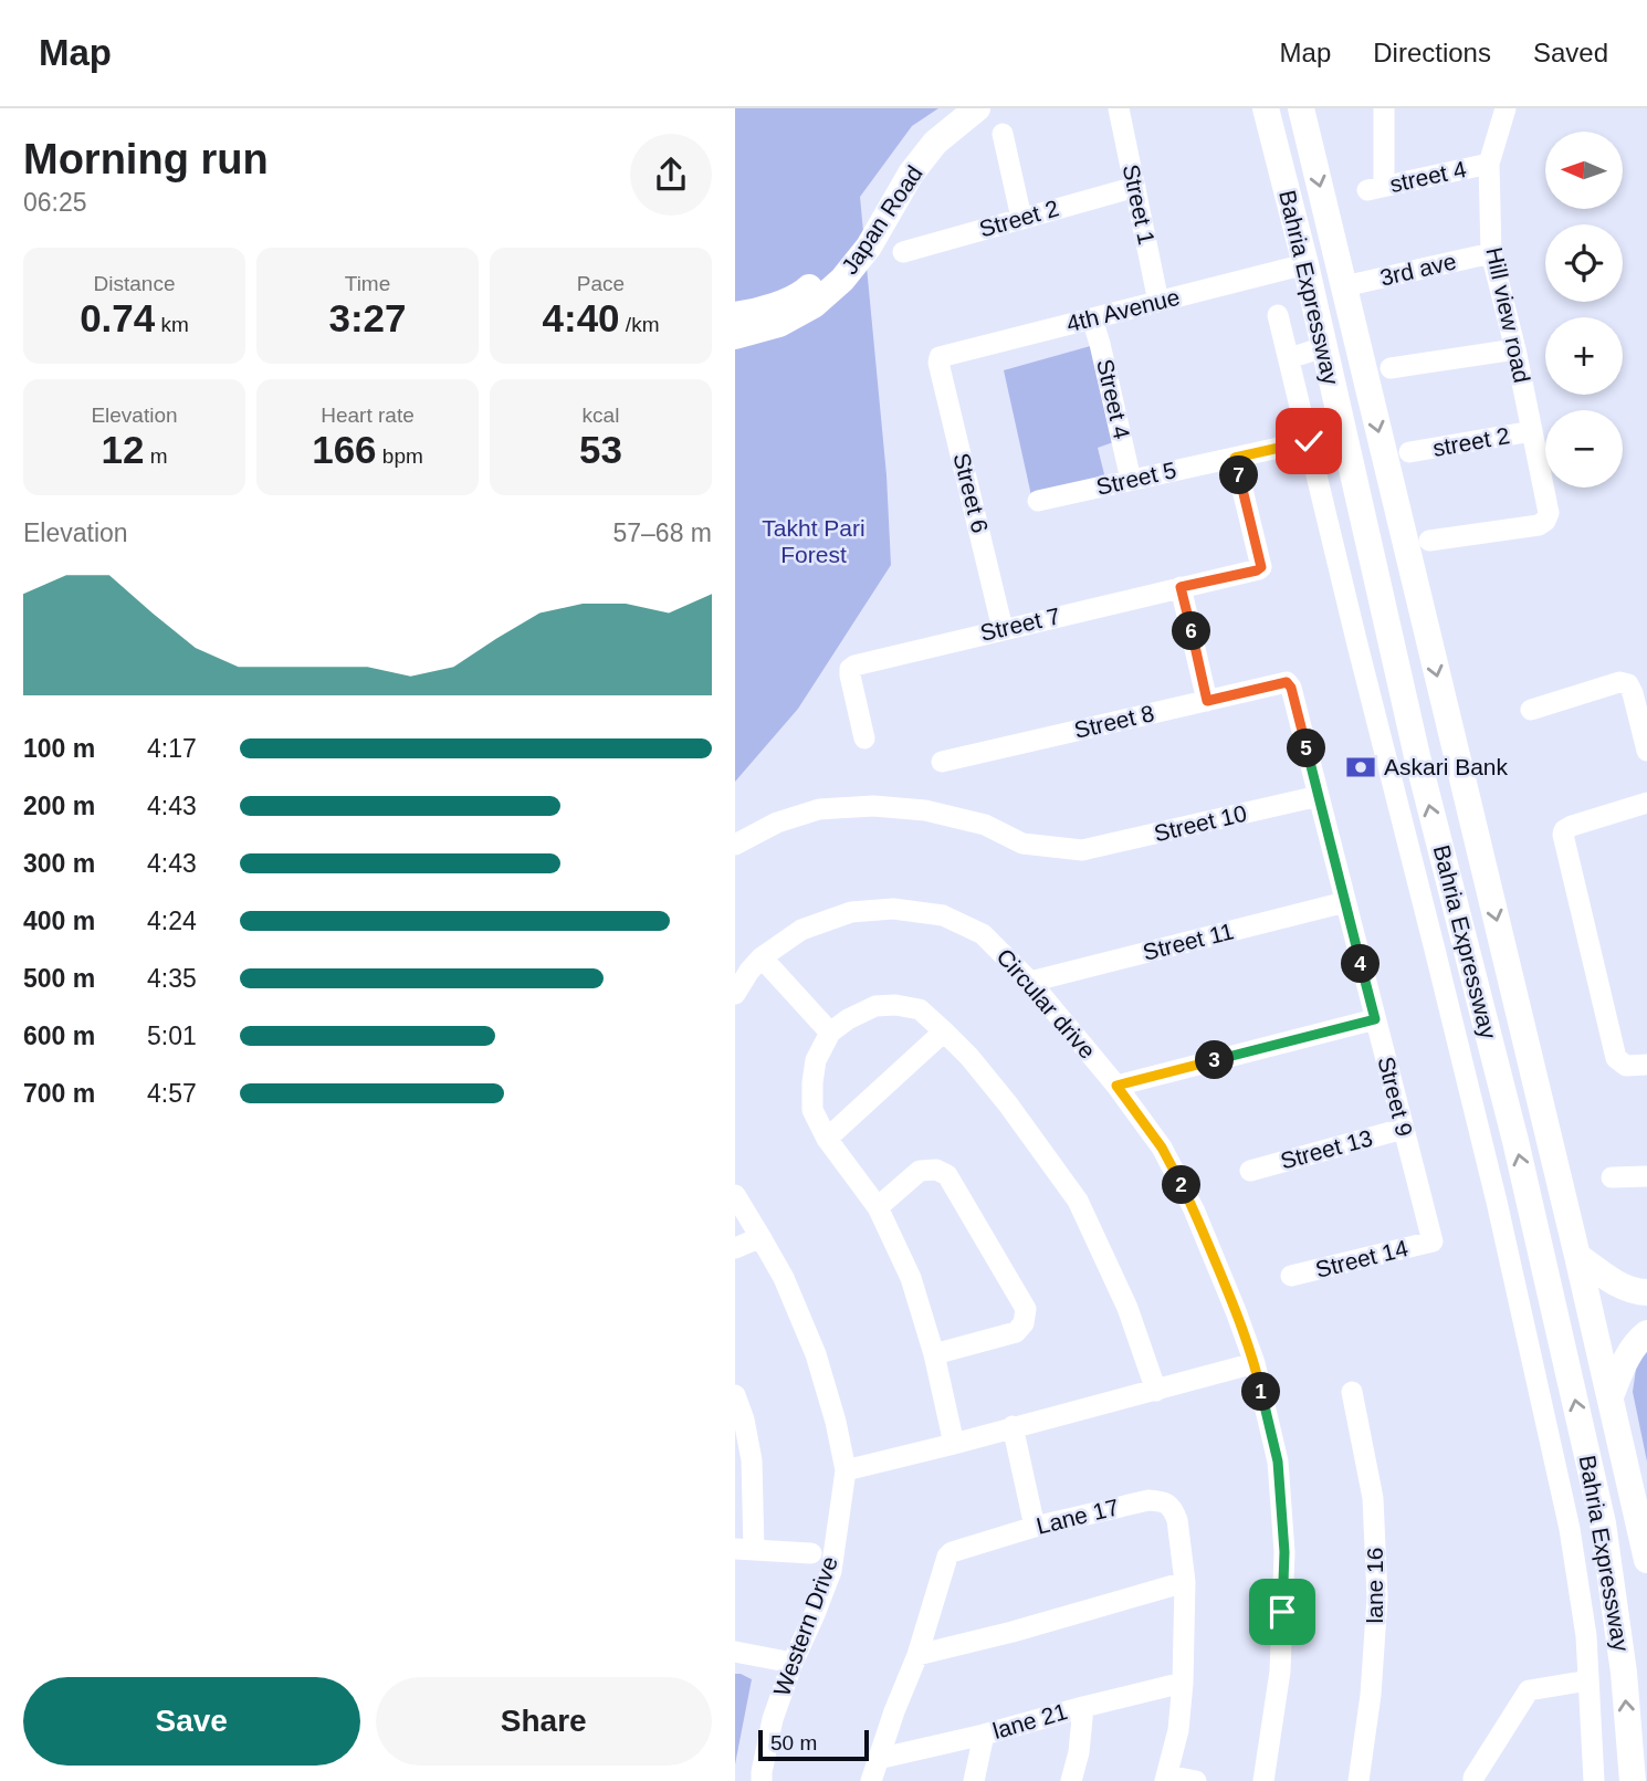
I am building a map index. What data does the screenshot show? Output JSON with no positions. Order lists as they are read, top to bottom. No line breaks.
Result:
{"streets":{"main road":["Japan Road","Bahria Expressway"],"street":["street 4","Street 1","Street 2","3rd ave","4th Avenue","Hill view road","Street 4","street 2","Street 5","Street 6","Street 7","Street 8","Street 10","Street 11","Circular drive","Street 9","Street 13","Street 14","Lane 17","lane 16","Western Drive","lane 21"]},"crossings":[["street 4","Hill view road"],["Street 1","Street 2"],["Street 1","4th Avenue"],["3rd ave","Bahria Expressway"],["3rd ave","Hill view road"],["Bahria Expressway","4th Avenue"],["4th Avenue","Street 4"],["4th Avenue","Street 6"],["Hill view road","street 2"],["Street 4","Street 5"],["Street 5","Street 7"],["Street 6","Street 7"],["Street 8","Street 9"],["Street 10","Street 9"],["Street 11","Circular drive"],["Street 11","Street 9"],["Street 9","Street 13"],["Street 9","Street 14"],["Lane 17","lane 21"]],"parks":["Takht Pari Forest"],"places":{"bank":["Askari Bank"]},"scale_bar":"50 m","north":"left","page":{"header":"Map","nav":["Map","Directions","Saved"],"heading":["Morning run","06:25"],"map_buttons":["+","−"],"stats":[["Distance","0.74 km"],["Time","3:27"],["Pace","4:40 /km"],["Elevation","12 m"],["Heart rate","166 bpm"],["kcal","53"]],"pins":["7","6","5","4","3","2","1"],"chart":["Elevation","57–68 m"],"list":[{"name":"100 m","note":"4:17"},{"name":"200 m","note":"4:43"},{"name":"300 m","note":"4:43"},{"name":"400 m","note":"4:24"},{"name":"500 m","note":"4:35"},{"name":"600 m","note":"5:01"},{"name":"700 m","note":"4:57"}],"buttons":["Save","Share"],"scale":"50 m"}}
